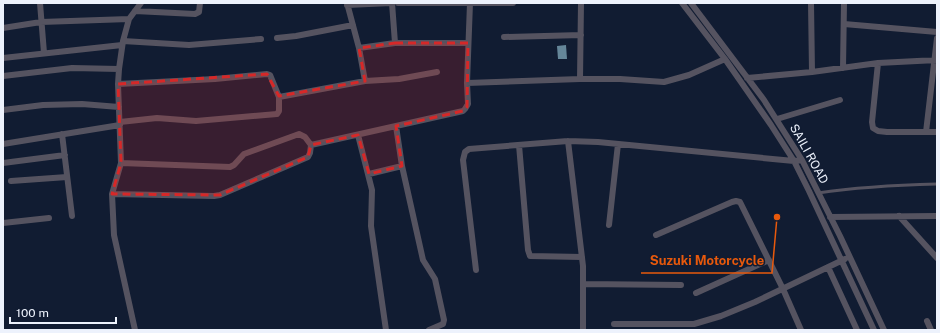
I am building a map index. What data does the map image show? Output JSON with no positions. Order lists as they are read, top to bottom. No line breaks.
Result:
{"streets":{"street":["SAILI ROAD"]},"places":["Suzuki Motorcycle"],"scale_bar":"100 m"}
